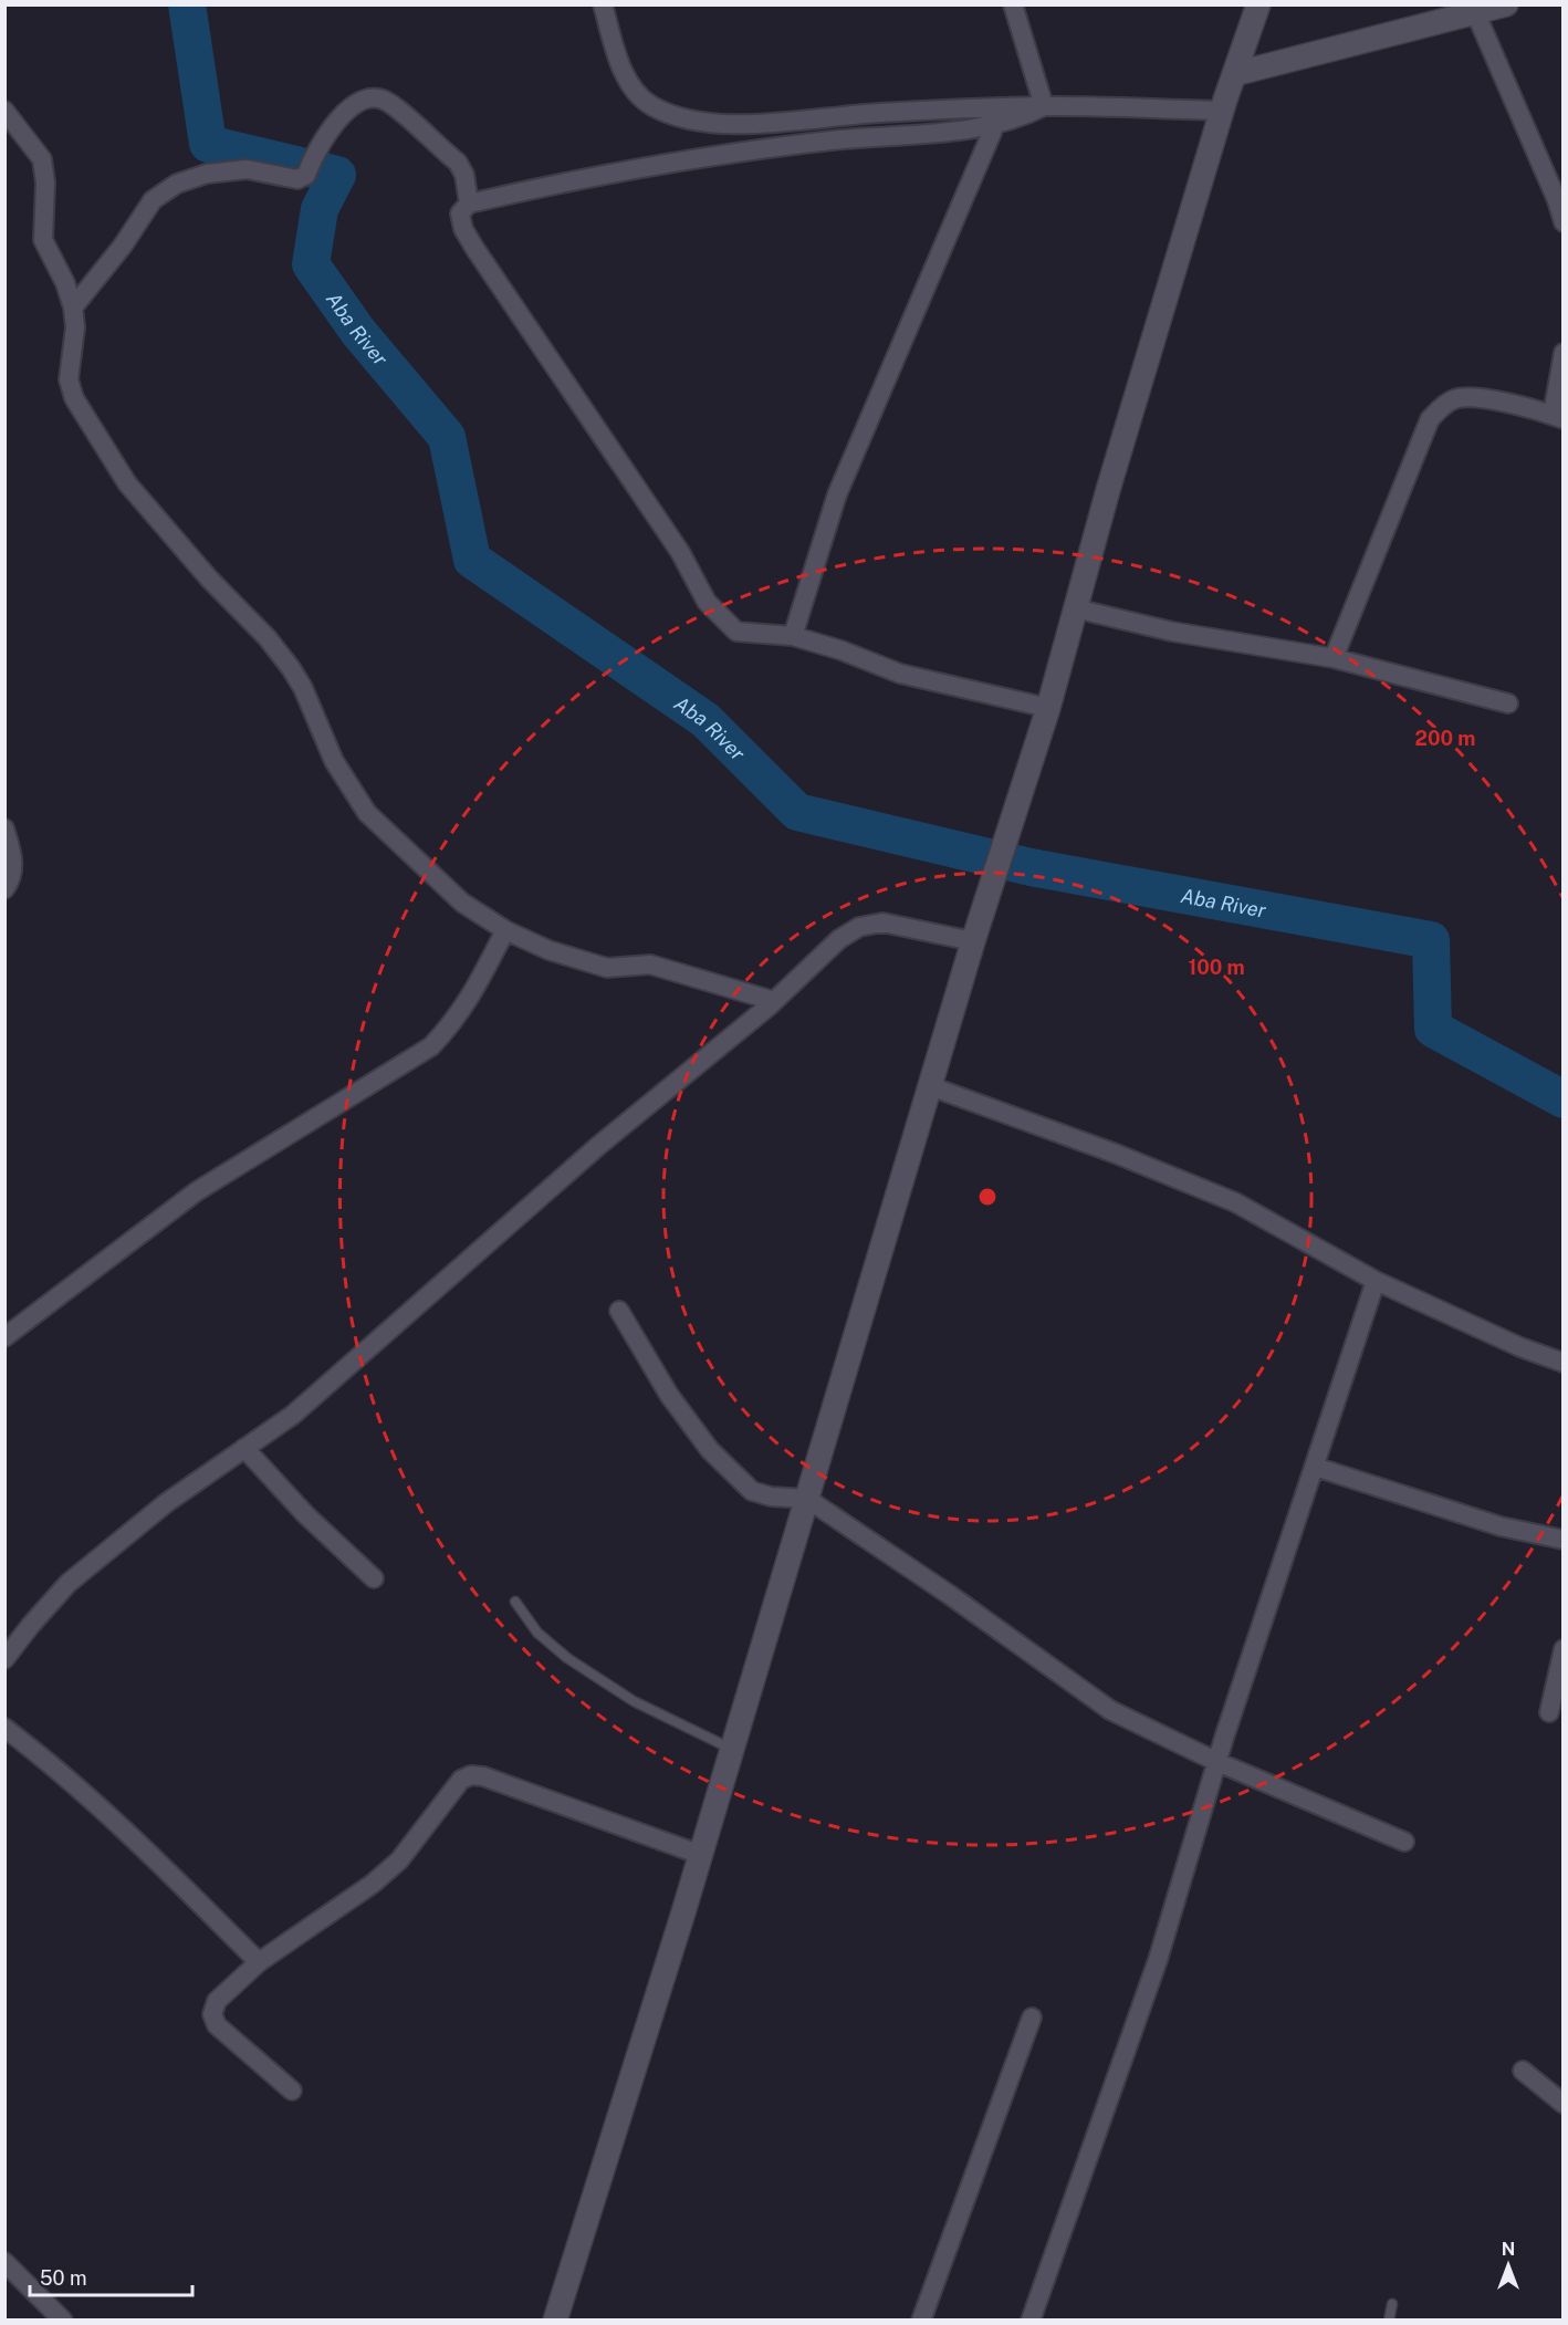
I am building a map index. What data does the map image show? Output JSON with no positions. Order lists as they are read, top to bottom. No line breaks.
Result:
{"water":["Aba River"],"scale_bar":"50 m","north":"top","rings":["200 m","100 m"]}
